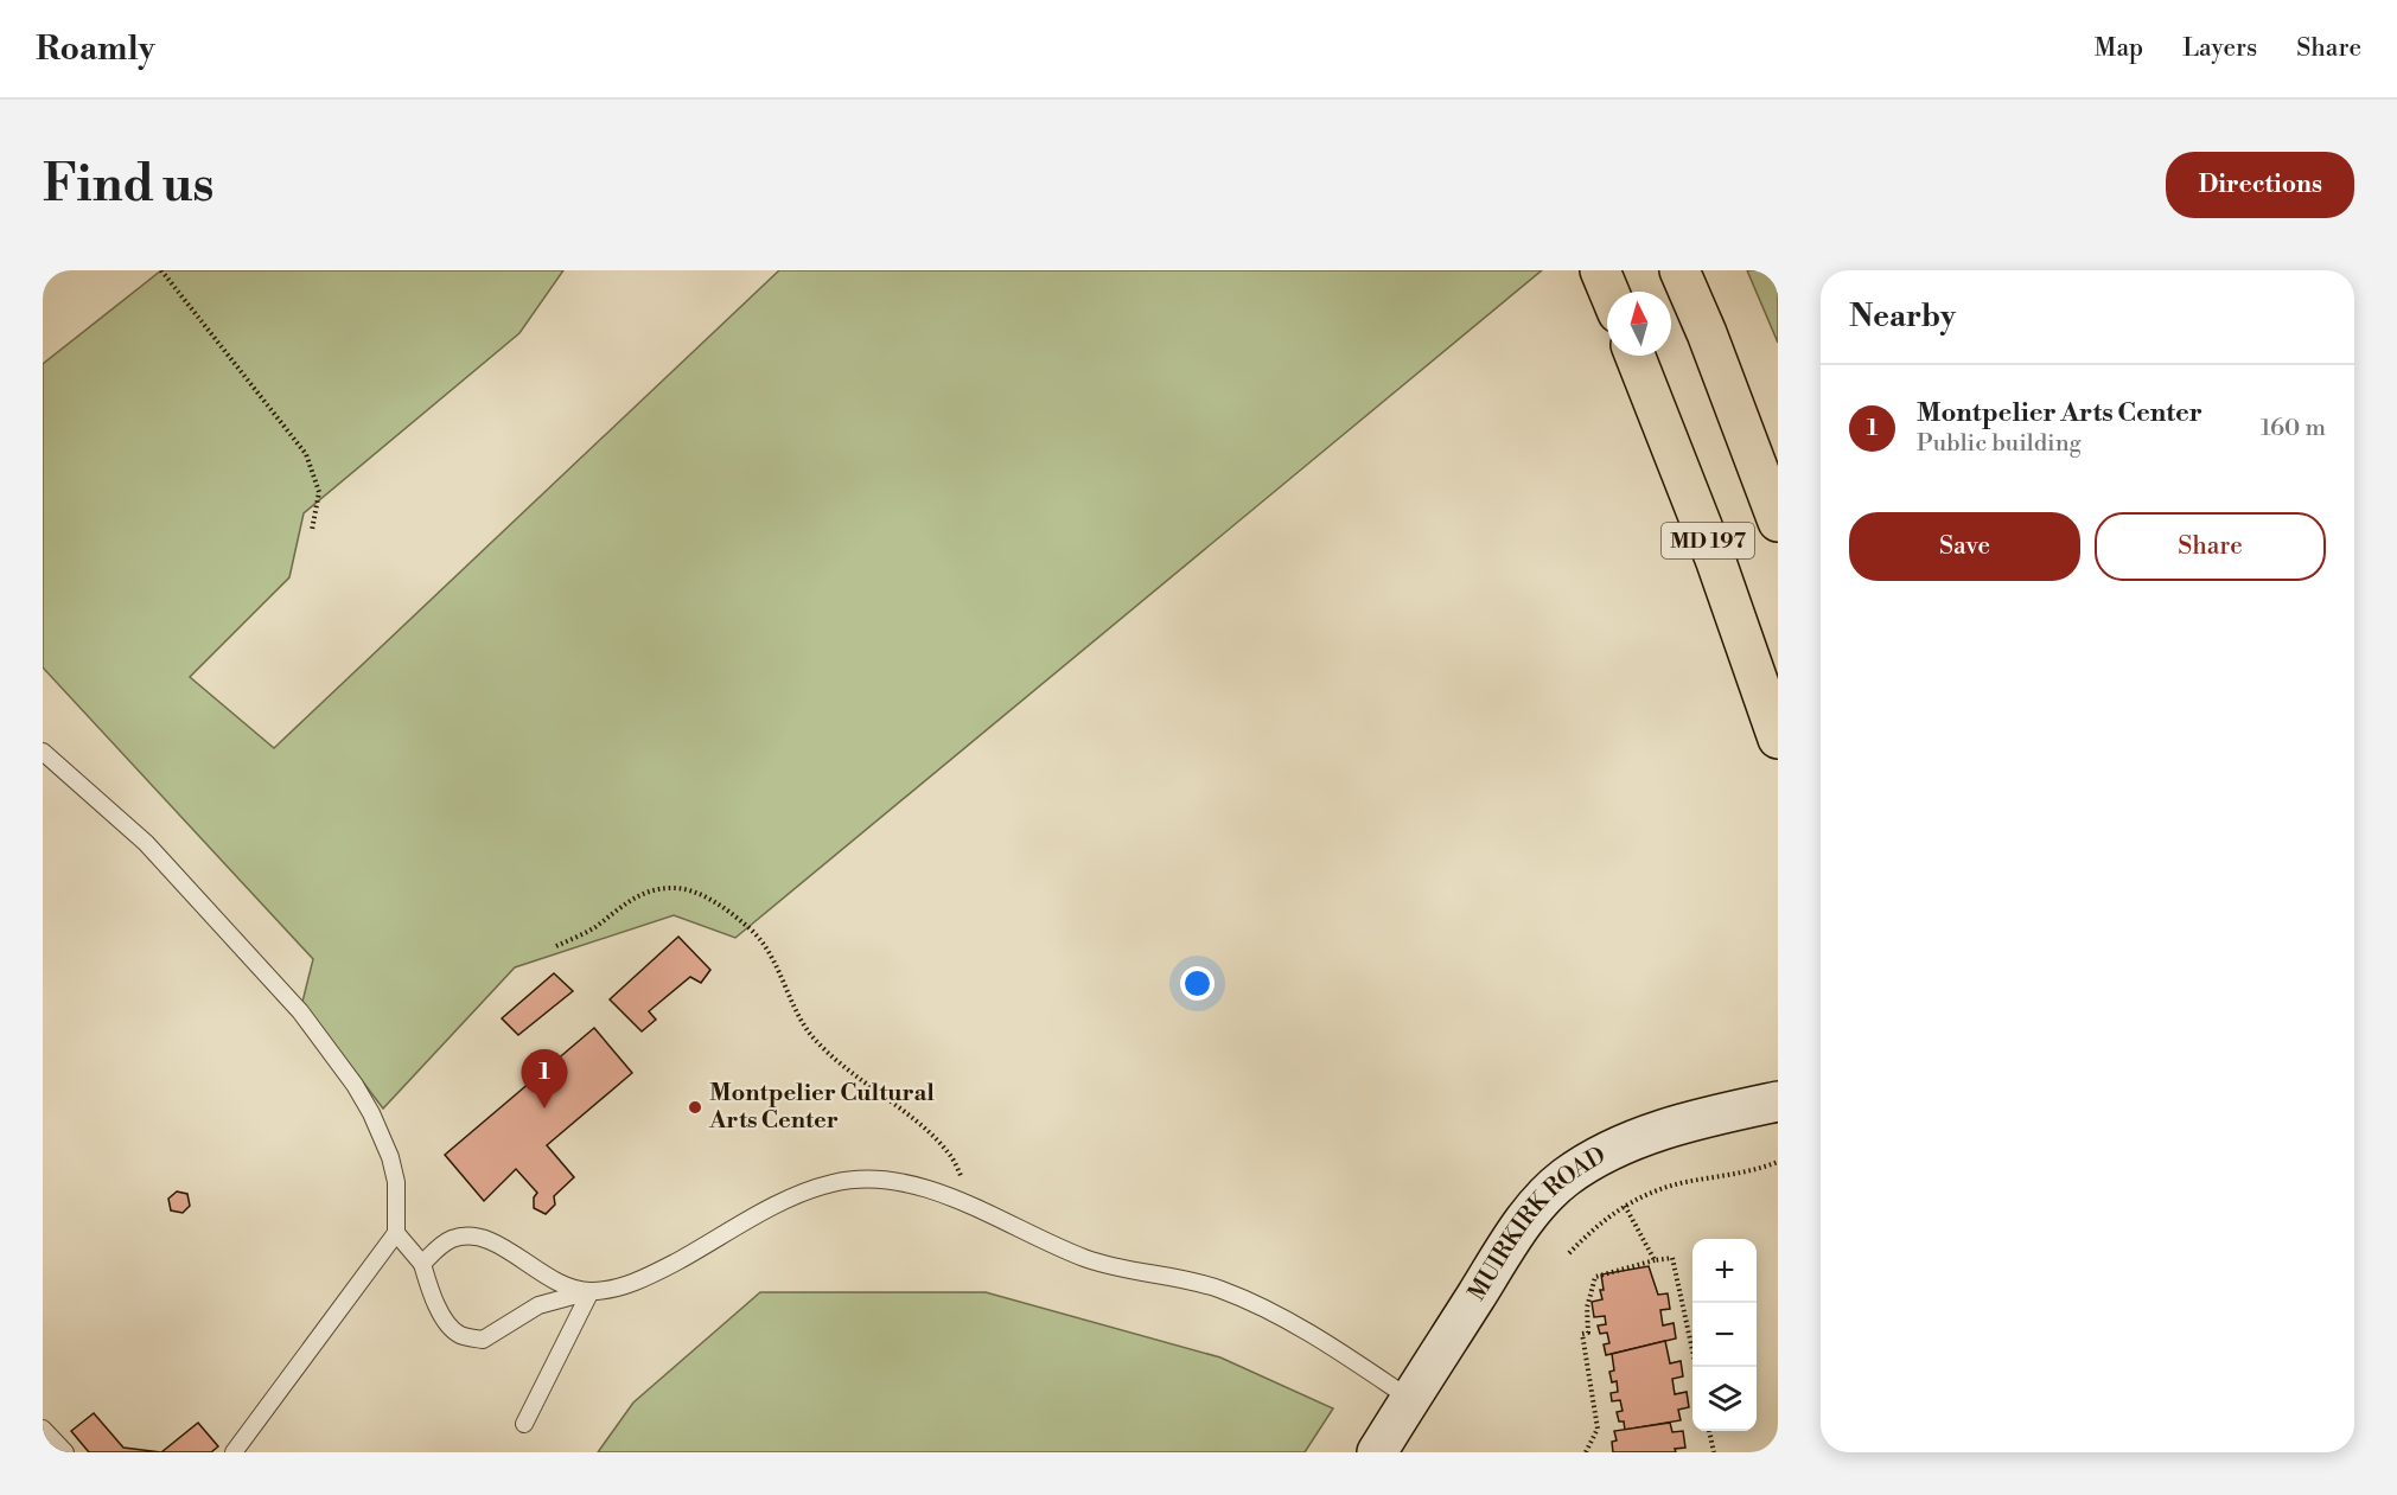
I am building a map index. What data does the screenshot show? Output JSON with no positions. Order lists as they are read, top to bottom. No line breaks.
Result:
{"streets":{"main road":["MD 197","MUIRKIRK ROAD"]},"places":["Montpelier Cultural Arts Center"],"north":"top","page":{"header":"Roamly","nav":["Map","Layers","Share"],"buttons":["Directions",["Save","Share"]],"title":"Find us","heading":"Nearby","list":[{"mark":"1","name":"Montpelier Arts Center","note":"Public building","value":"160 m"}],"pins":"1","map_buttons":["+","−"]}}
